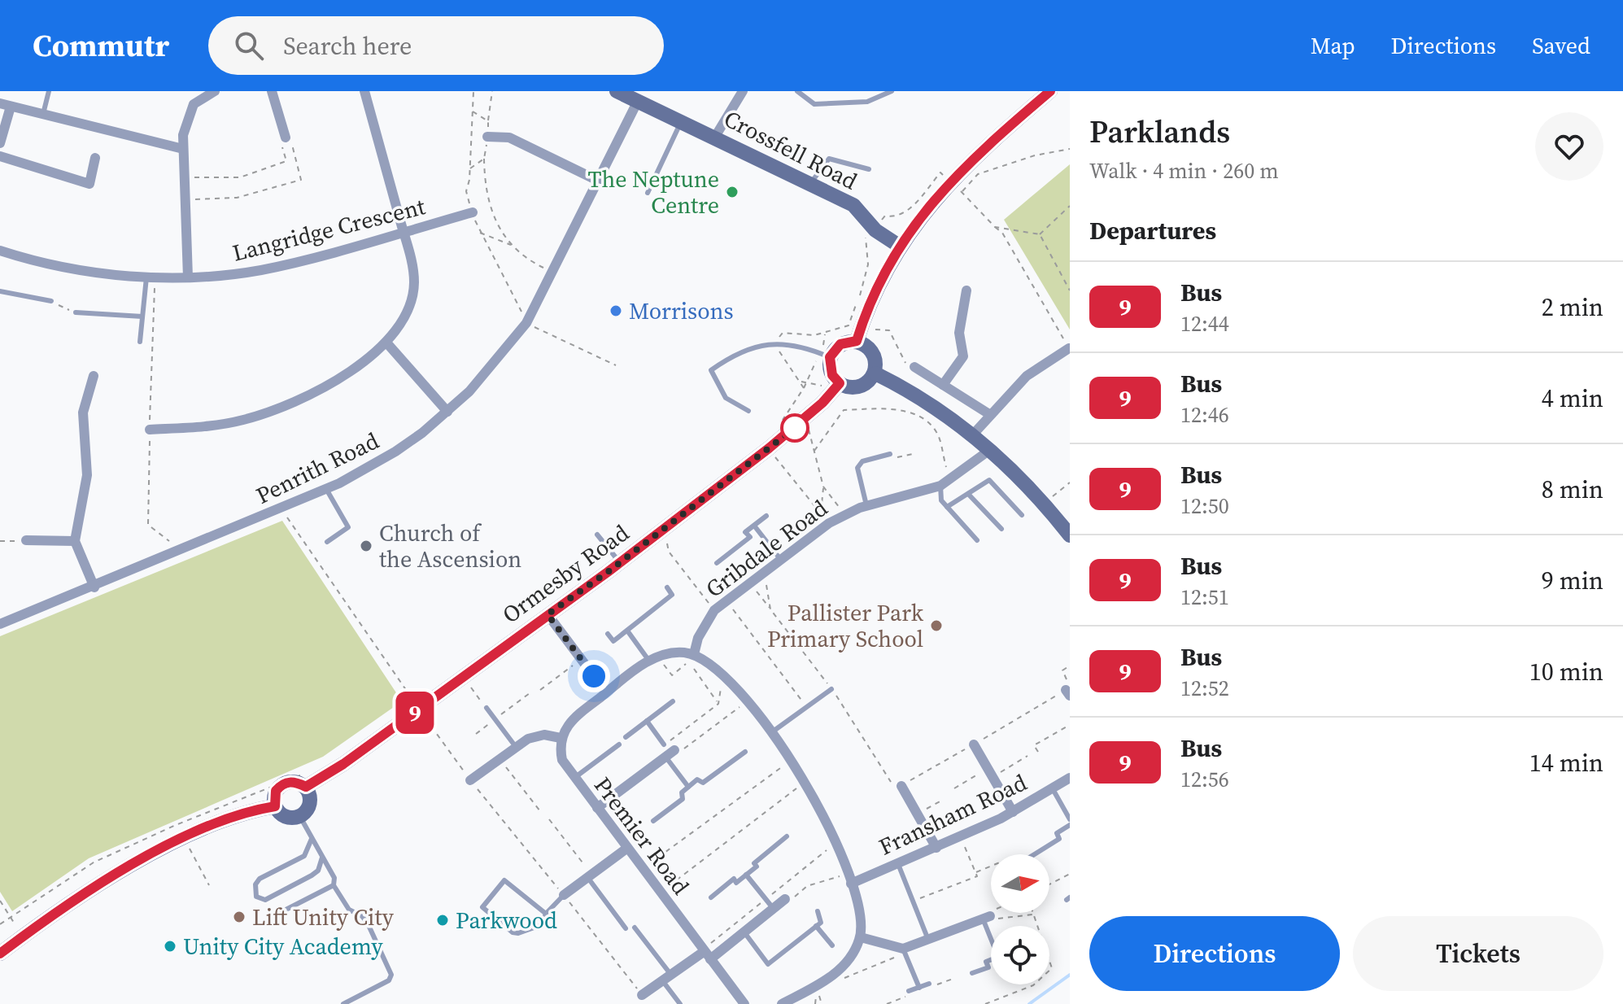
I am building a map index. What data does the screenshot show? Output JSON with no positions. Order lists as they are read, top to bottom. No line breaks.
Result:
{"streets":{"street":["Crossfell Road","Langridge Crescent","Penrith Road","Gribdale Road","Ormesby Road","Fransham Road","Premier Road"]},"crossings":[["Crossfell Road","Penrith Road"]],"places":["The Neptune Centre","Morrisons","Church of the Ascension","Pallister Park Primary School","Lift Unity City","Parkwood","Unity City Academy"],"lines":["bus line 9"],"north":"right","page":{"header":"Commutr","search":"Search here","nav":["Map","Directions","Saved"],"on_map":"9","heading":[["Parklands","Walk · 4 min · 260 m"],"Departures"],"list":[{"mark":"9","name":"Bus","note":"12:44","value":"2 min"},{"mark":"9","name":"Bus","note":"12:46","value":"4 min"},{"mark":"9","name":"Bus","note":"12:50","value":"8 min"},{"mark":"9","name":"Bus","note":"12:51","value":"9 min"},{"mark":"9","name":"Bus","note":"12:52","value":"10 min"},{"mark":"9","name":"Bus","note":"12:56","value":"14 min"}],"buttons":["Directions","Tickets"]}}
